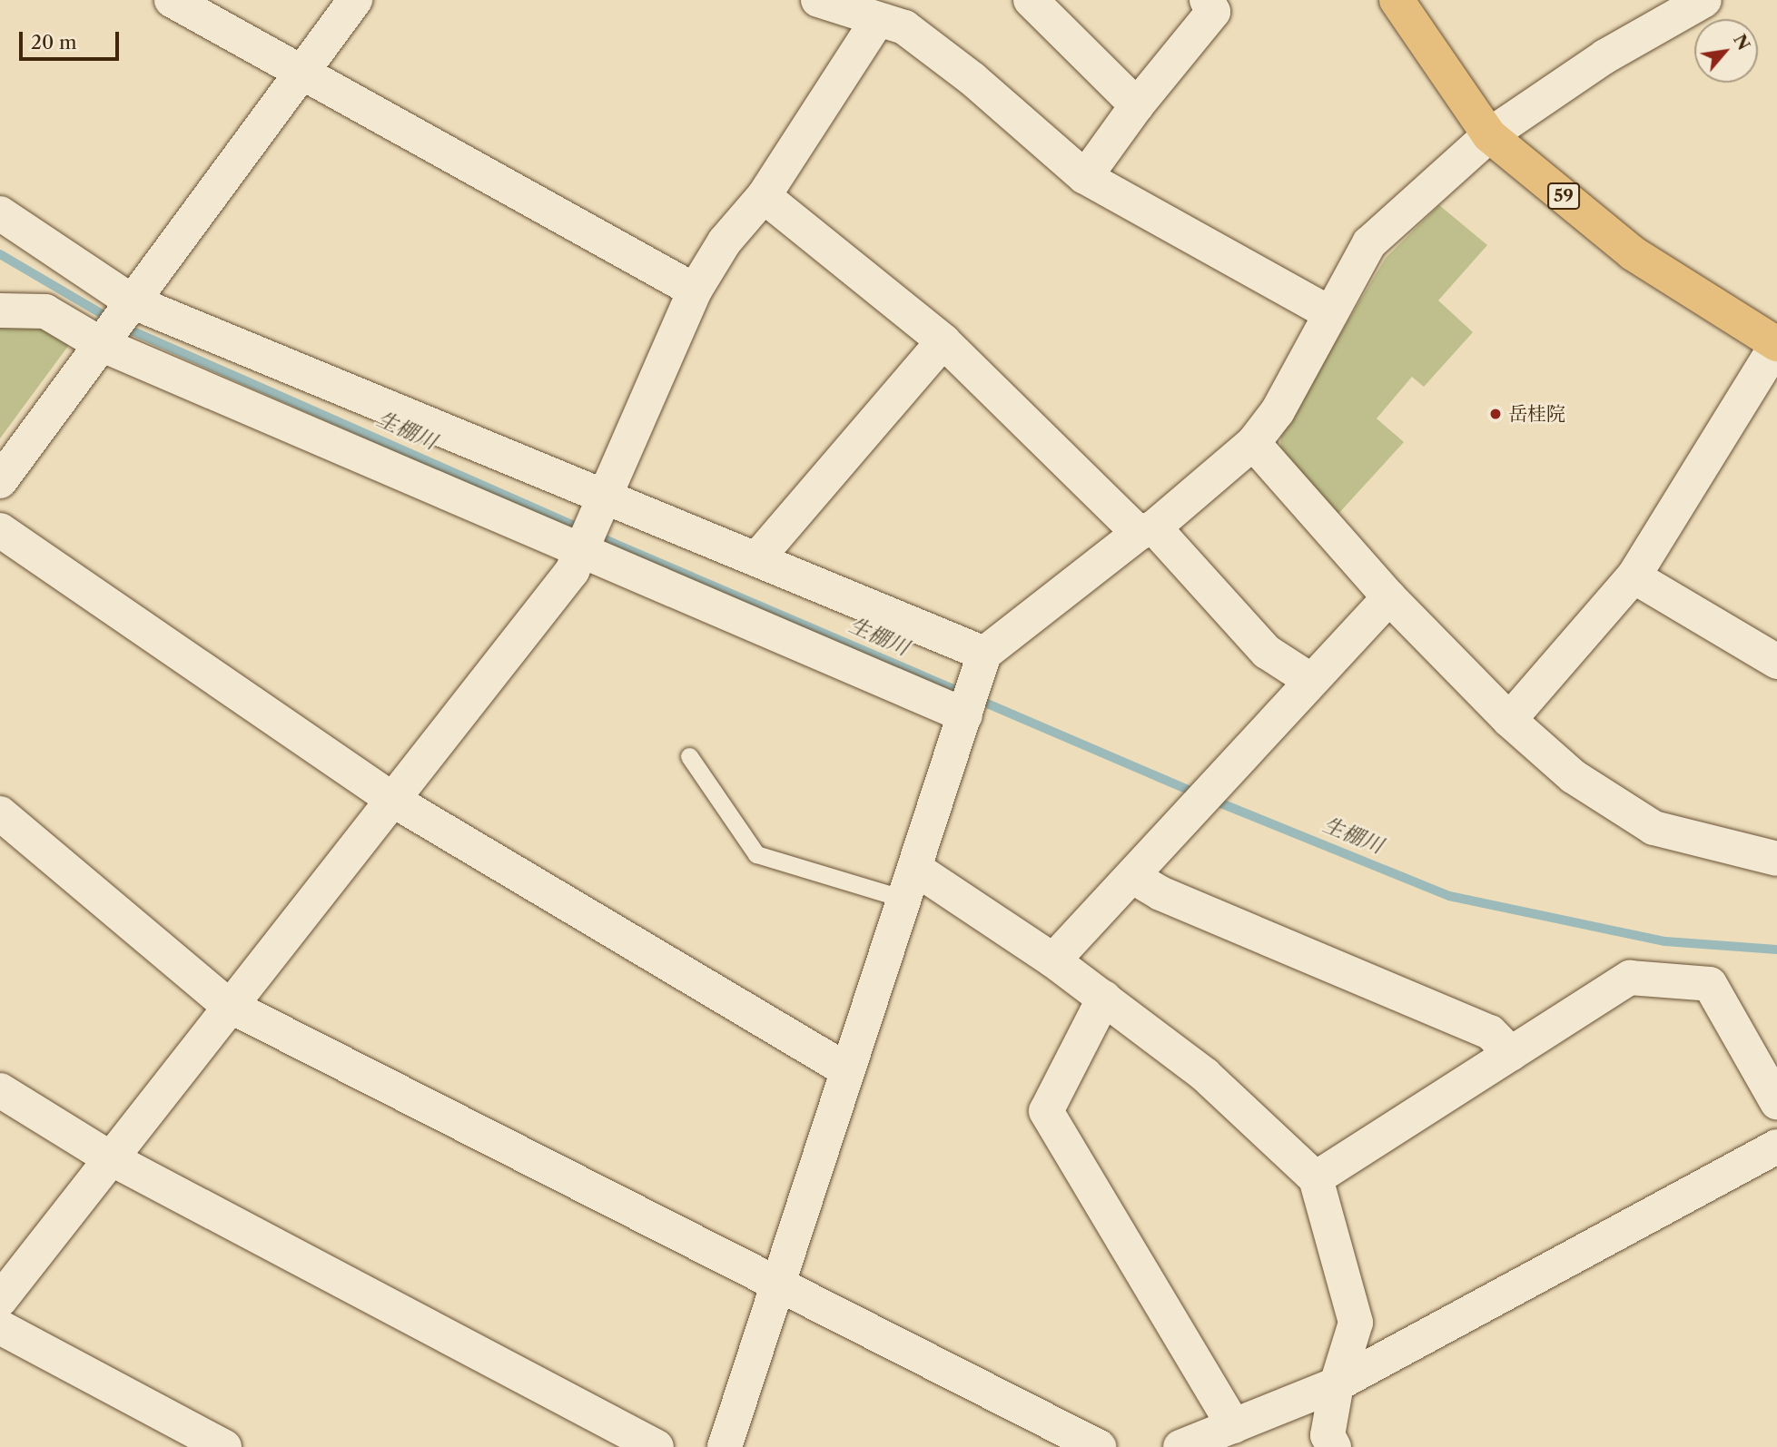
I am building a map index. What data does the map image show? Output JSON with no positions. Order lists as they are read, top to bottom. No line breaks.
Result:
{"streets":{"main road":["59"]},"water":["生棚川"],"places":["岳桂院"],"scale_bar":"20 m","north":"top right"}
